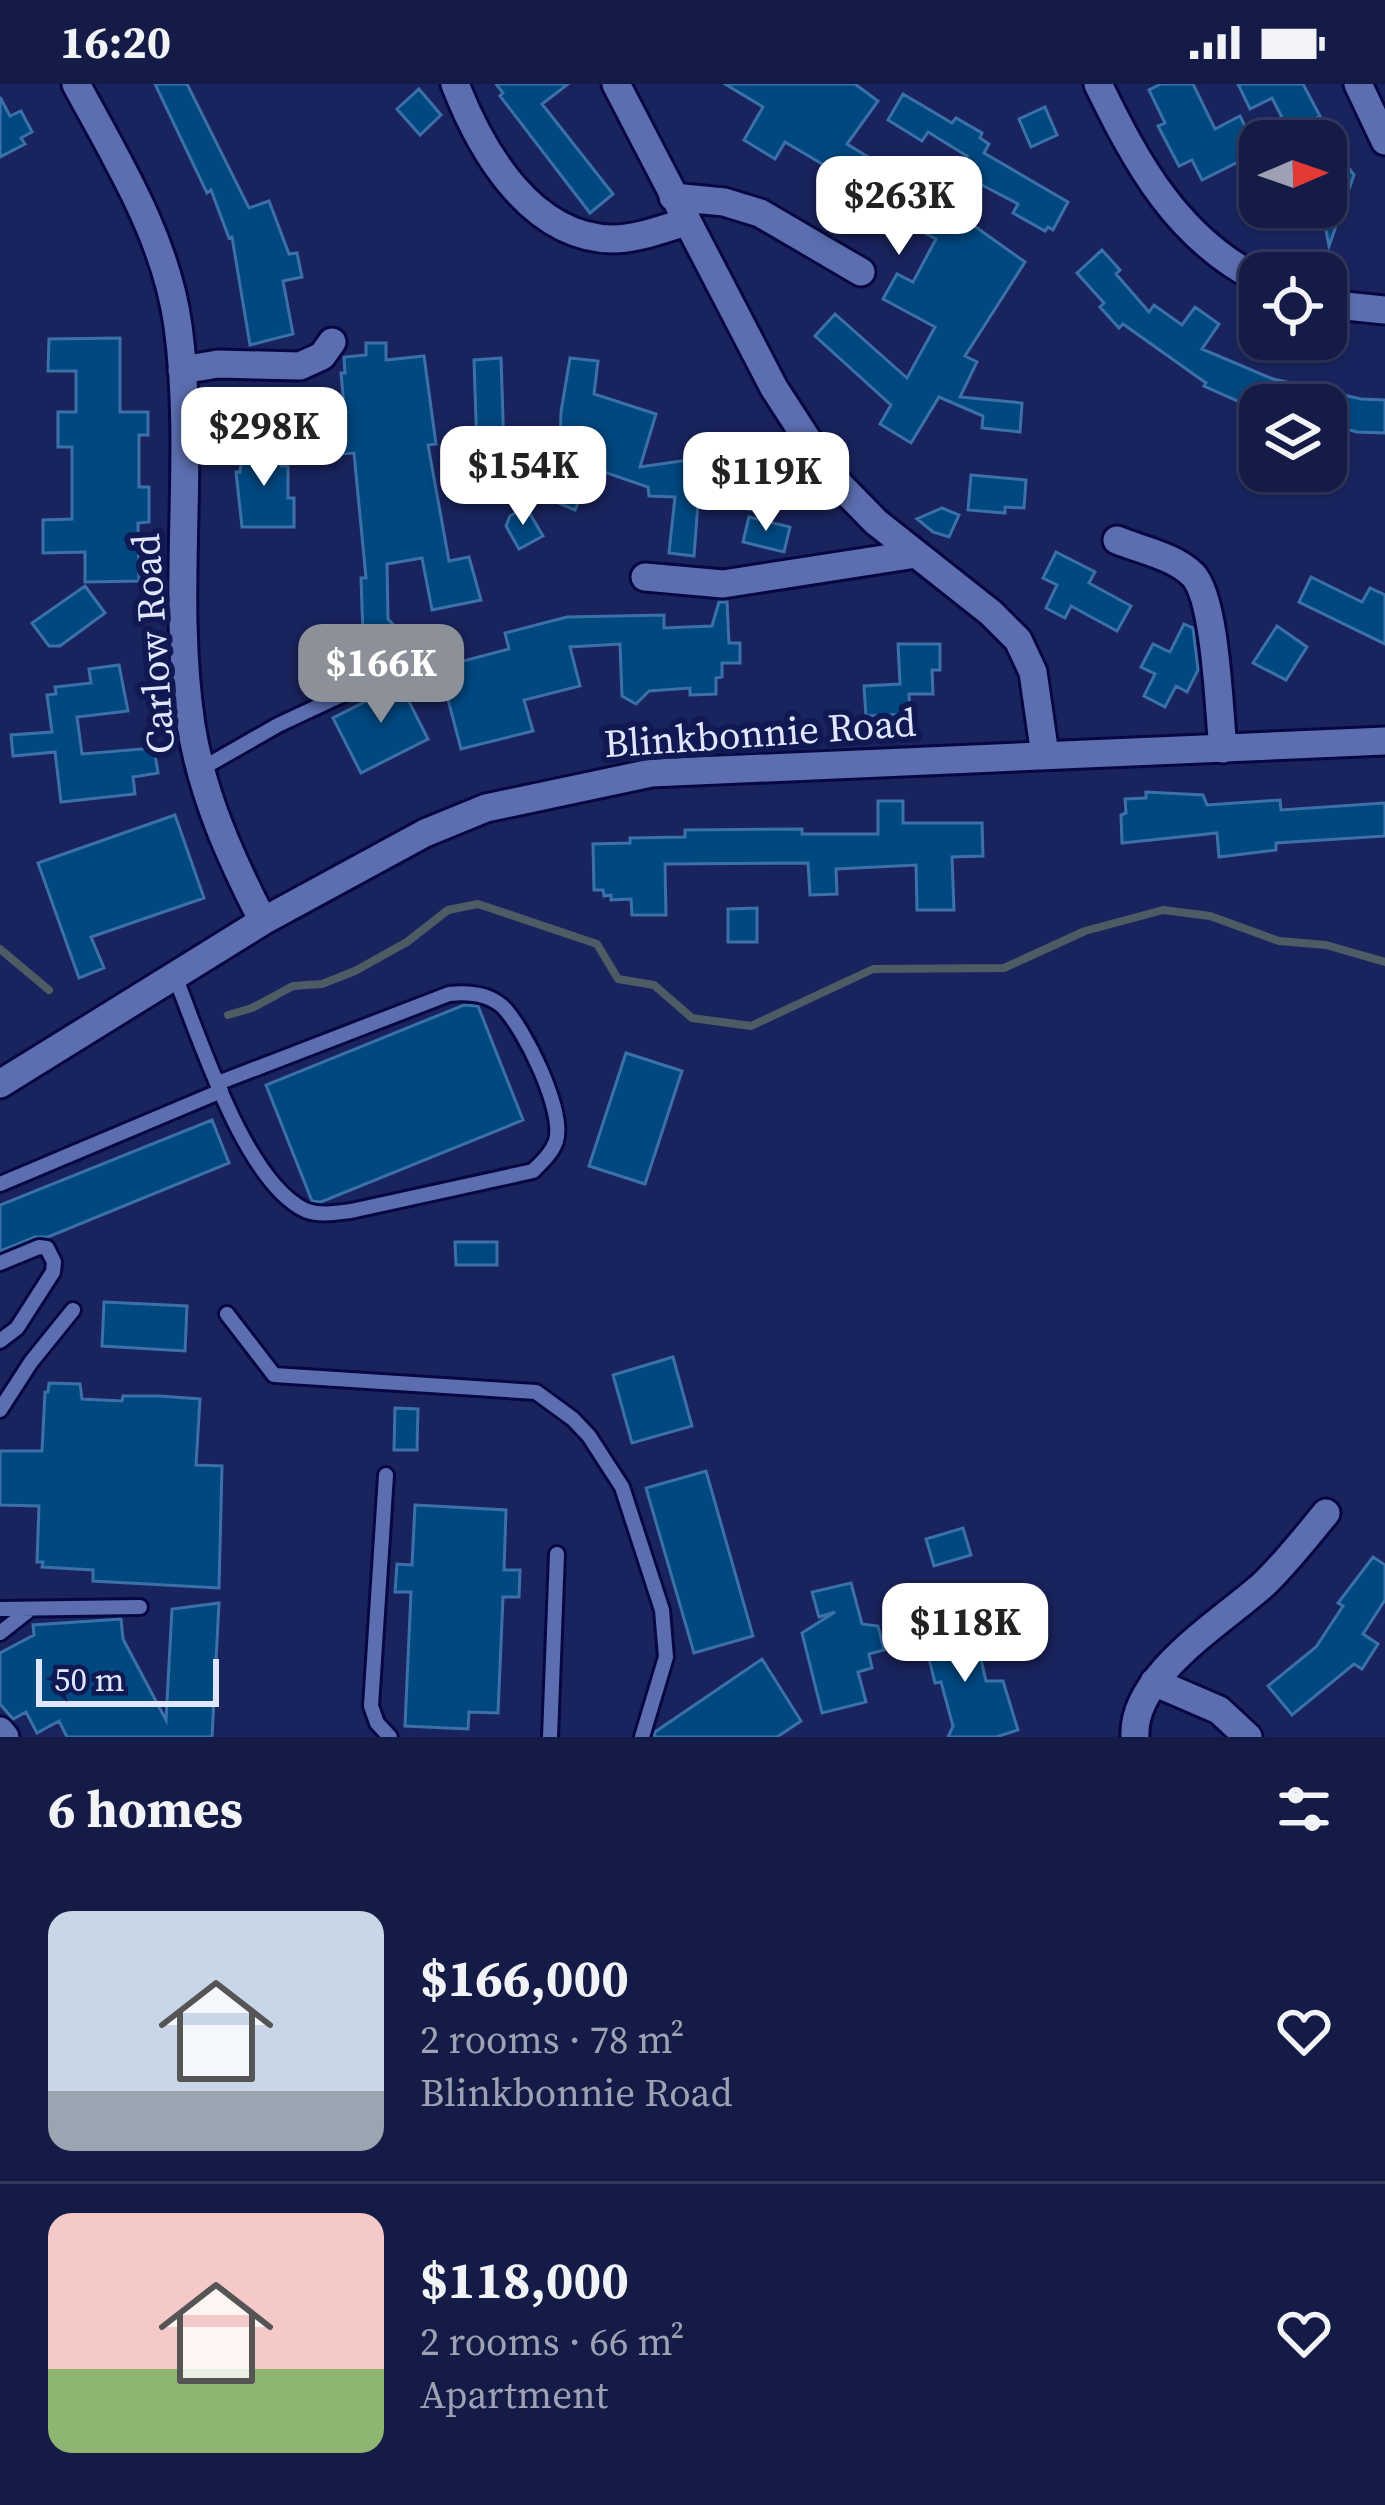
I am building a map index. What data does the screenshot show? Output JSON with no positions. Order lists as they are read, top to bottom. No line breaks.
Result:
{"streets":{"street":["Carlow Road","Blinkbonnie Road"]},"crossings":[["Carlow Road","Blinkbonnie Road"]],"scale_bar":"50 m","north":"right","page":{"status":"16:20","price":["$263K","$298K","$154K","$119K","$166K","$118K"],"scale":"50 m","heading":"6 homes","list":[{"name":"$166,000","note":"2 rooms · 78 m² · Blinkbonnie Road"},{"name":"$118,000","note":"2 rooms · 66 m² · Apartment"}]}}
